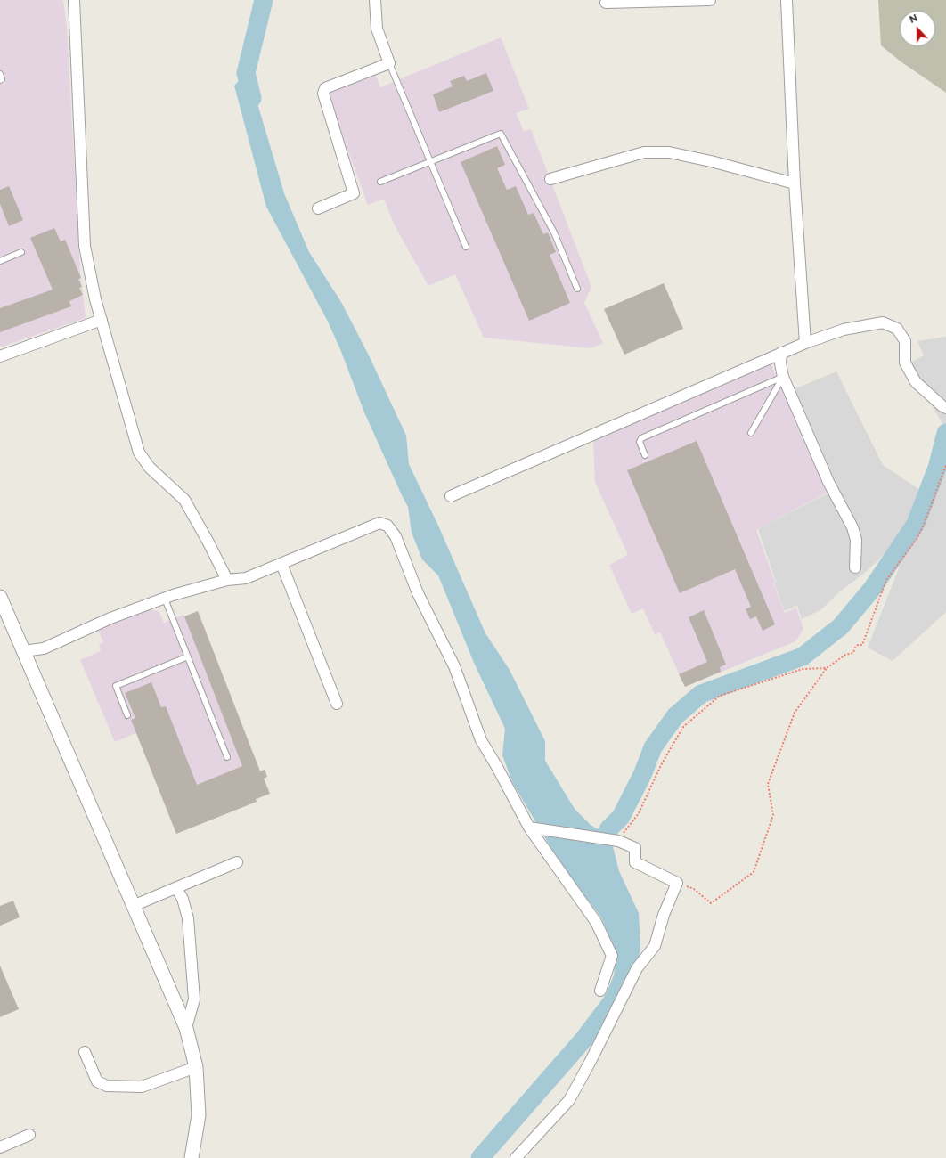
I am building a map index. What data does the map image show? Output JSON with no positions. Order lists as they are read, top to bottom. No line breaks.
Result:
{"north":"top"}
